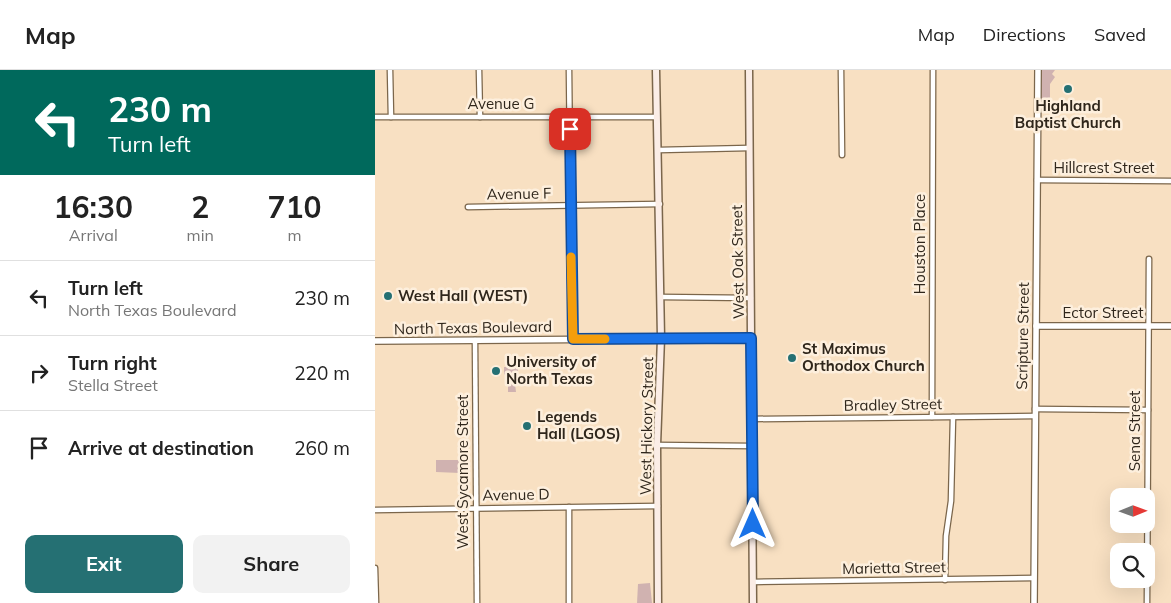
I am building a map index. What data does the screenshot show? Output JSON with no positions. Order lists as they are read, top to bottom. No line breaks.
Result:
{"streets":{"main road":["West Oak Street","West Hickory Street"],"street":["Avenue G","Hillcrest Street","Avenue F","Houston Place","Ector Street","North Texas Boulevard","Scripture Street","Bradley Street","Sena Street","West Sycamore Street","Avenue D","Marietta Street"]},"crossings":[["Avenue G","West Hickory Street"],["Hillcrest Street","Scripture Street"],["Avenue F","West Hickory Street"],["Houston Place","Bradley Street"],["West Oak Street","North Texas Boulevard"],["West Oak Street","Bradley Street"],["West Oak Street","Marietta Street"],["Ector Street","Scripture Street"],["Ector Street","Sena Street"],["North Texas Boulevard","West Hickory Street"],["North Texas Boulevard","West Sycamore Street"],["Scripture Street","Bradley Street"],["Scripture Street","Marietta Street"],["West Hickory Street","Avenue D"],["West Sycamore Street","Avenue D"]],"places":["Highland Baptist Church","West Hall (WEST)","St Maximus Orthodox Church","University of North Texas","Legends Hall (LGOS)"],"north":"right","page":{"header":"Map","nav":["Map","Directions","Saved"],"turn":["230 m","Turn left"],"eta":["16:30","Arrival","2","min","710","m"],"list":[{"name":"Turn left","note":"North Texas Boulevard","value":"230 m"},{"name":"Turn right","note":"Stella Street","value":"220 m"},{"name":"Arrive at destination","value":"260 m"}],"buttons":["Exit","Share"]}}
